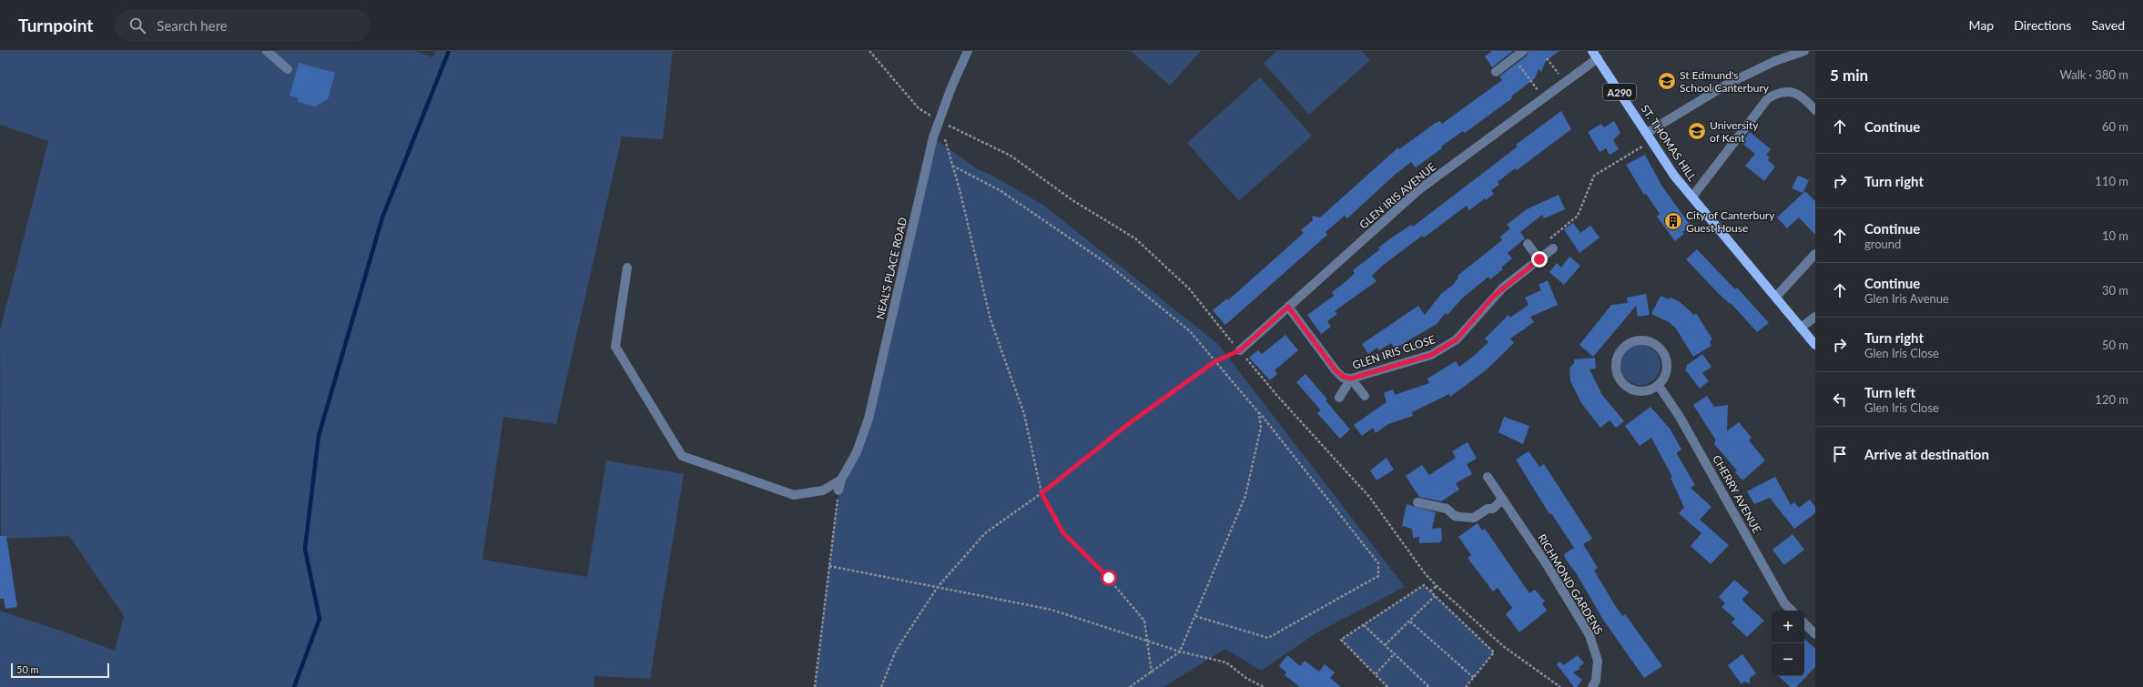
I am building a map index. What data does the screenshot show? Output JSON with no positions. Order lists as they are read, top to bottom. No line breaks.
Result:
{"streets":{"main road":["A290","ST. THOMAS HILL"],"street":["GLEN IRIS AVENUE","NEAL'S PLACE ROAD","GLEN IRIS CLOSE","CHERRY AVENUE","RICHMOND GARDENS"]},"crossings":[["ST. THOMAS HILL","GLEN IRIS AVENUE"],["GLEN IRIS AVENUE","GLEN IRIS CLOSE"]],"places":{"school or university":["St Edmund's School Canterbury","University of Kent"],"building":["City of Canterbury Guest House"]},"scale_bar":"50 m","page":{"header":"Turnpoint","search":"Search here","nav":["Map","Directions","Saved"],"heading":["5 min","Walk · 380 m"],"list":[["Continue","60 m"],["Turn right","110 m"],["Continue","ground","10 m"],["Continue","Glen Iris Avenue","30 m"],["Turn right","Glen Iris Close","50 m"],["Turn left","Glen Iris Close","120 m"],"Arrive at destination"],"map_buttons":["+","−"],"scale":"50 m"}}
